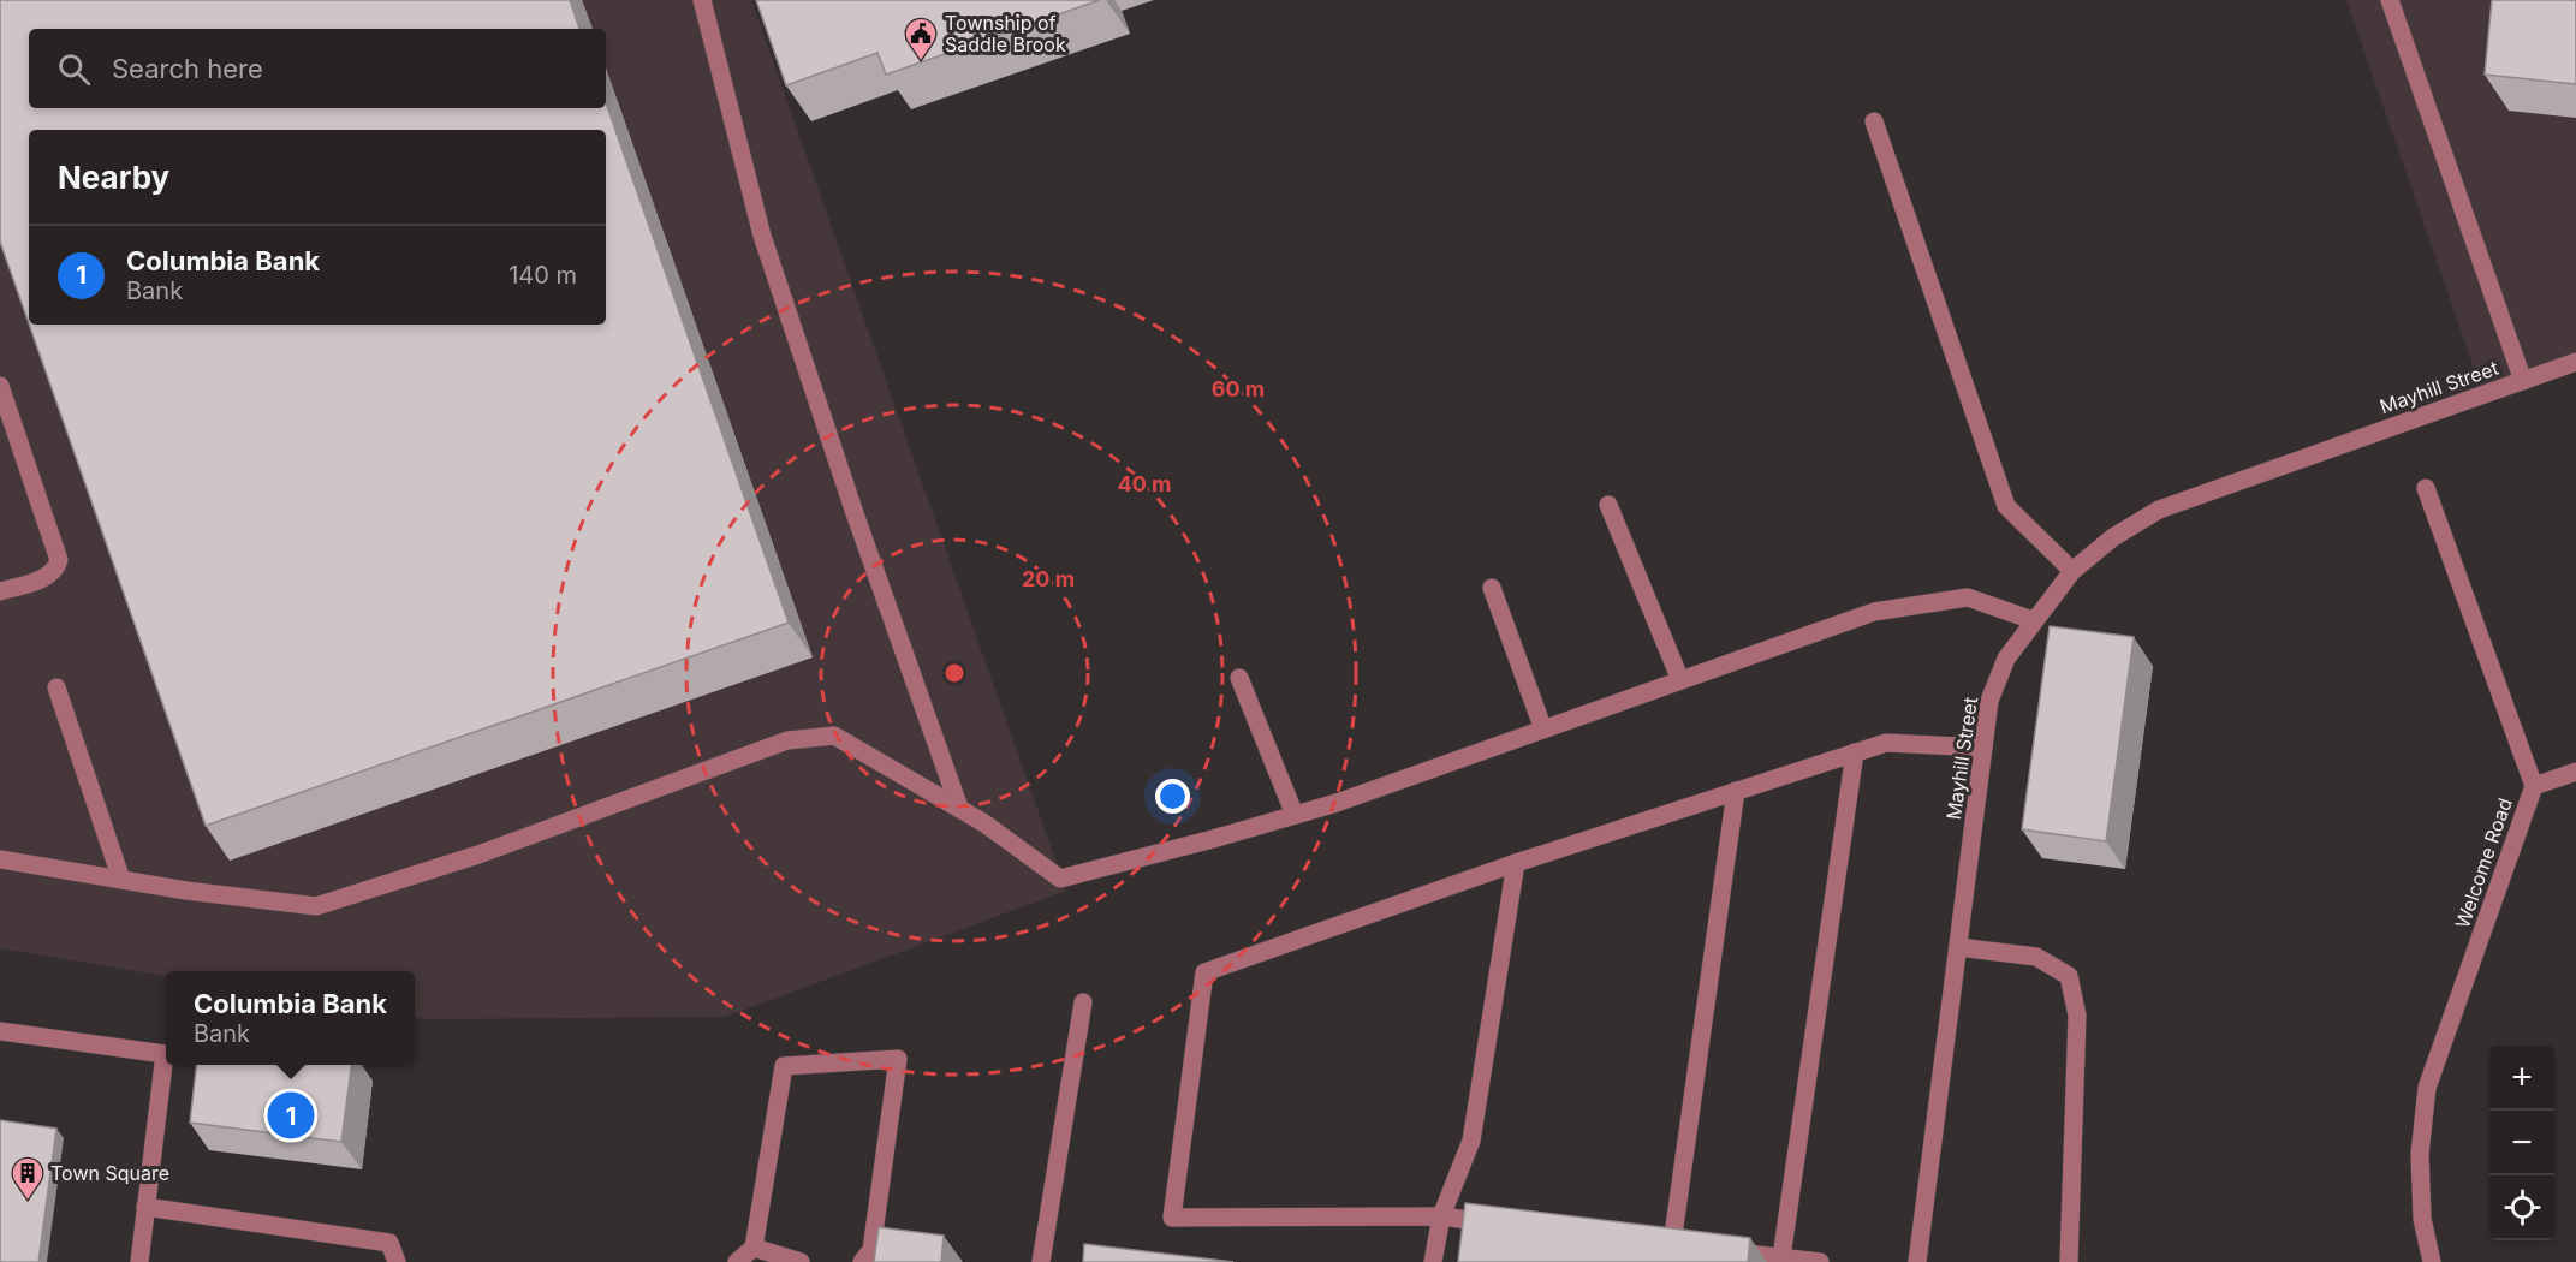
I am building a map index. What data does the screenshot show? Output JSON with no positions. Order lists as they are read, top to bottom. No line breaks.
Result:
{"streets":{"street":["Mayhill Street","Welcome Road"]},"places":{"public building":["Township of Saddle Brook"],"building":["Town Square"]},"page":{"search":"Search here","heading":"Nearby","list":[{"mark":"1","name":"Columbia Bank","note":"Bank","value":"140 m"}],"popup":["Columbia Bank","Bank"],"map_buttons":["+","−"],"pins":"1"},"rings":["60 m","40 m","20 m"]}
